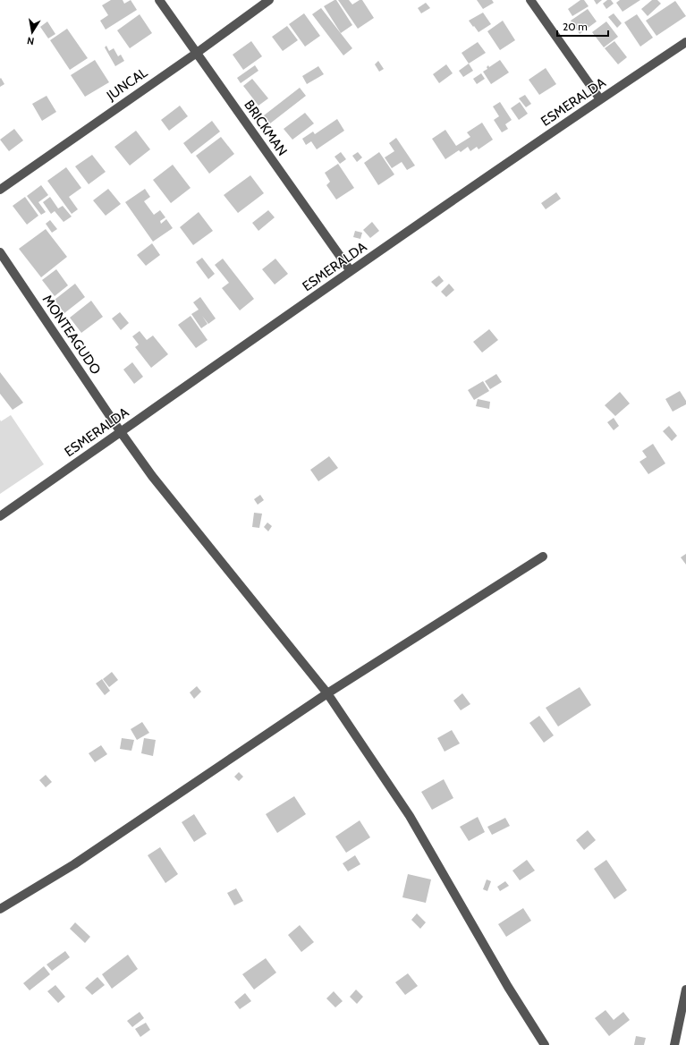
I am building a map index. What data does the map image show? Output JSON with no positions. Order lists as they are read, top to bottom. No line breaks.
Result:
{"streets":{"street":["JUNCAL","ESMERALDA","BRICKMAN","MONTEAGUDO"]},"crossings":[["JUNCAL","BRICKMAN"],["ESMERALDA","BRICKMAN"],["ESMERALDA","MONTEAGUDO"]],"scale_bar":"20 m","north":"bottom"}
